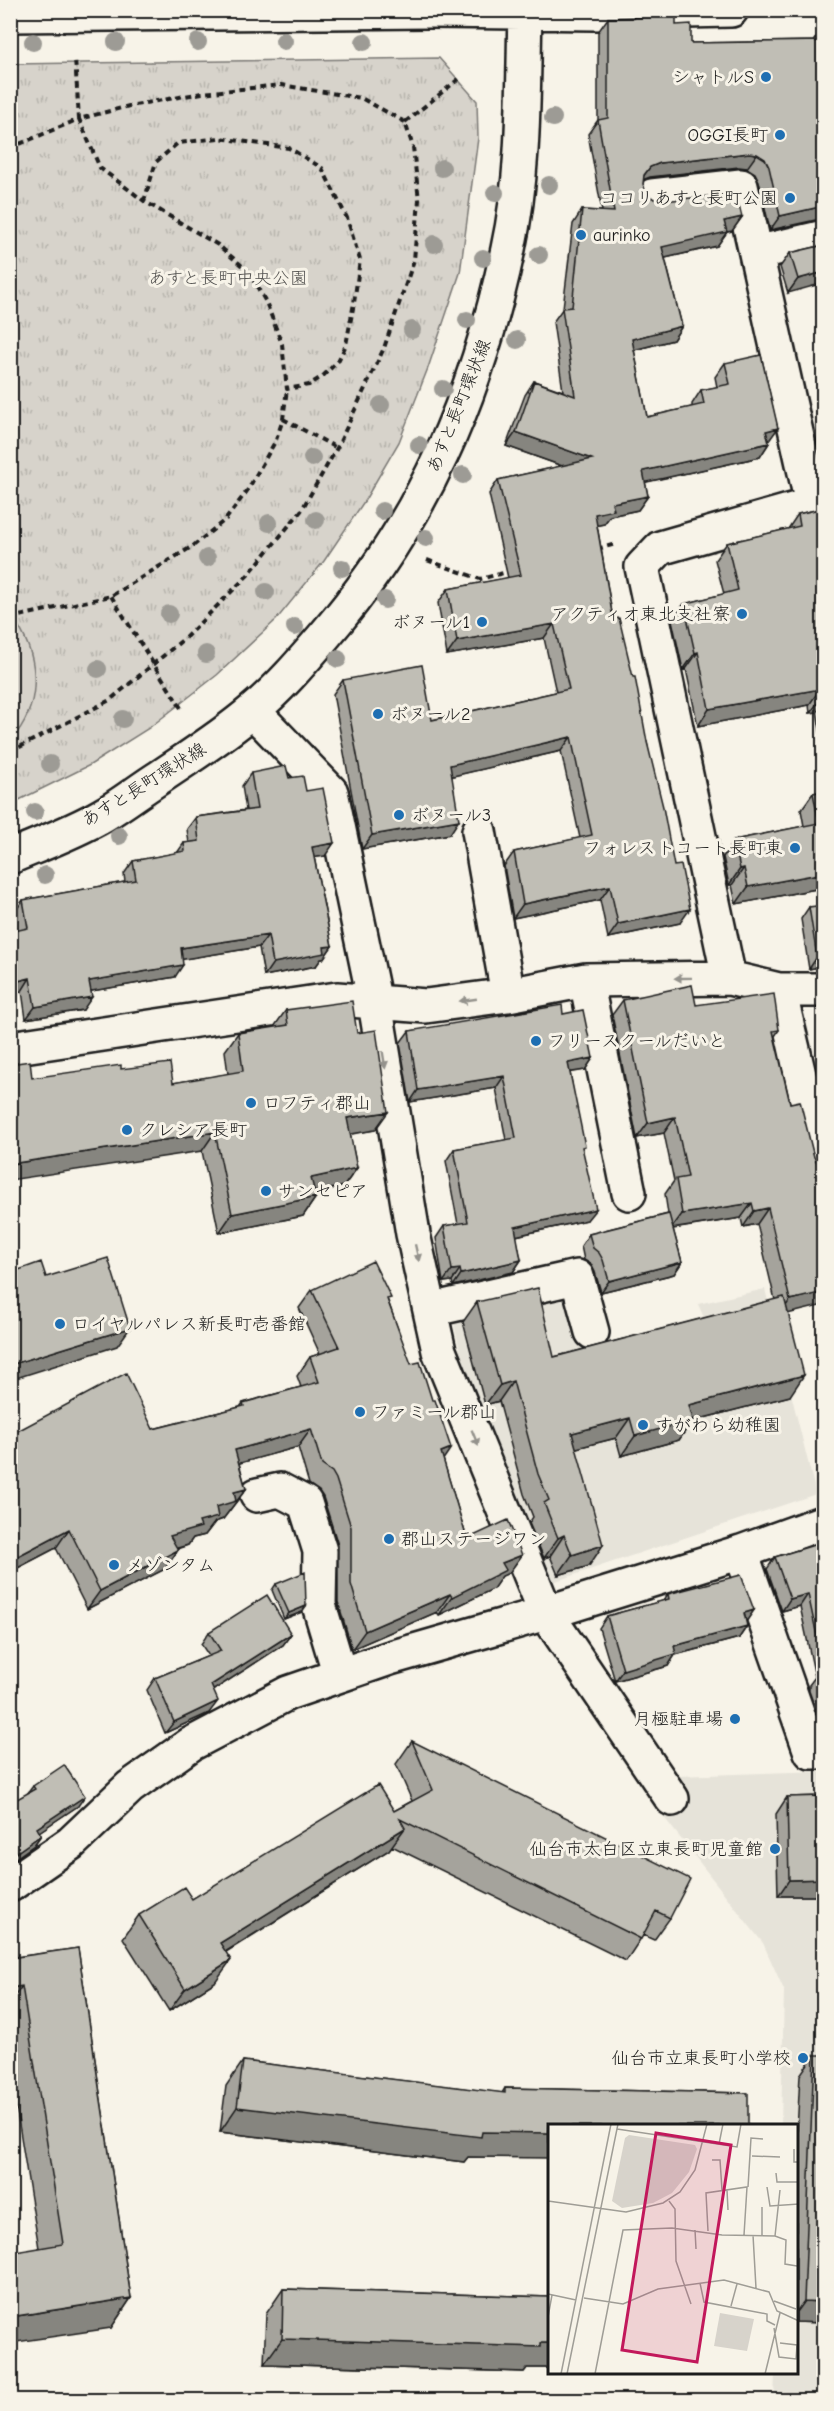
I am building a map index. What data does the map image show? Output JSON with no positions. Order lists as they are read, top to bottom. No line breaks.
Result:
{"streets":{"street":["あすと長町環状線"]},"parks":["あすと長町中央公園"],"places":["シャトルS","OGGI長町","ココリあすと長町公園","aurinko","アクティオ東北支社寮","ボヌール1","ボヌール2","ボヌール3","フォレストコート長町東","フリースクールだいと","ロフティ郡山","クレシア長町","サンセピア","ロイヤルパレス新長町壱番館","ファミール郡山","すがわら幼稚園","郡山ステージワン","メゾンタム","月極駐車場","仙台市太白区立東長町児童館","仙台市立東長町小学校"]}
